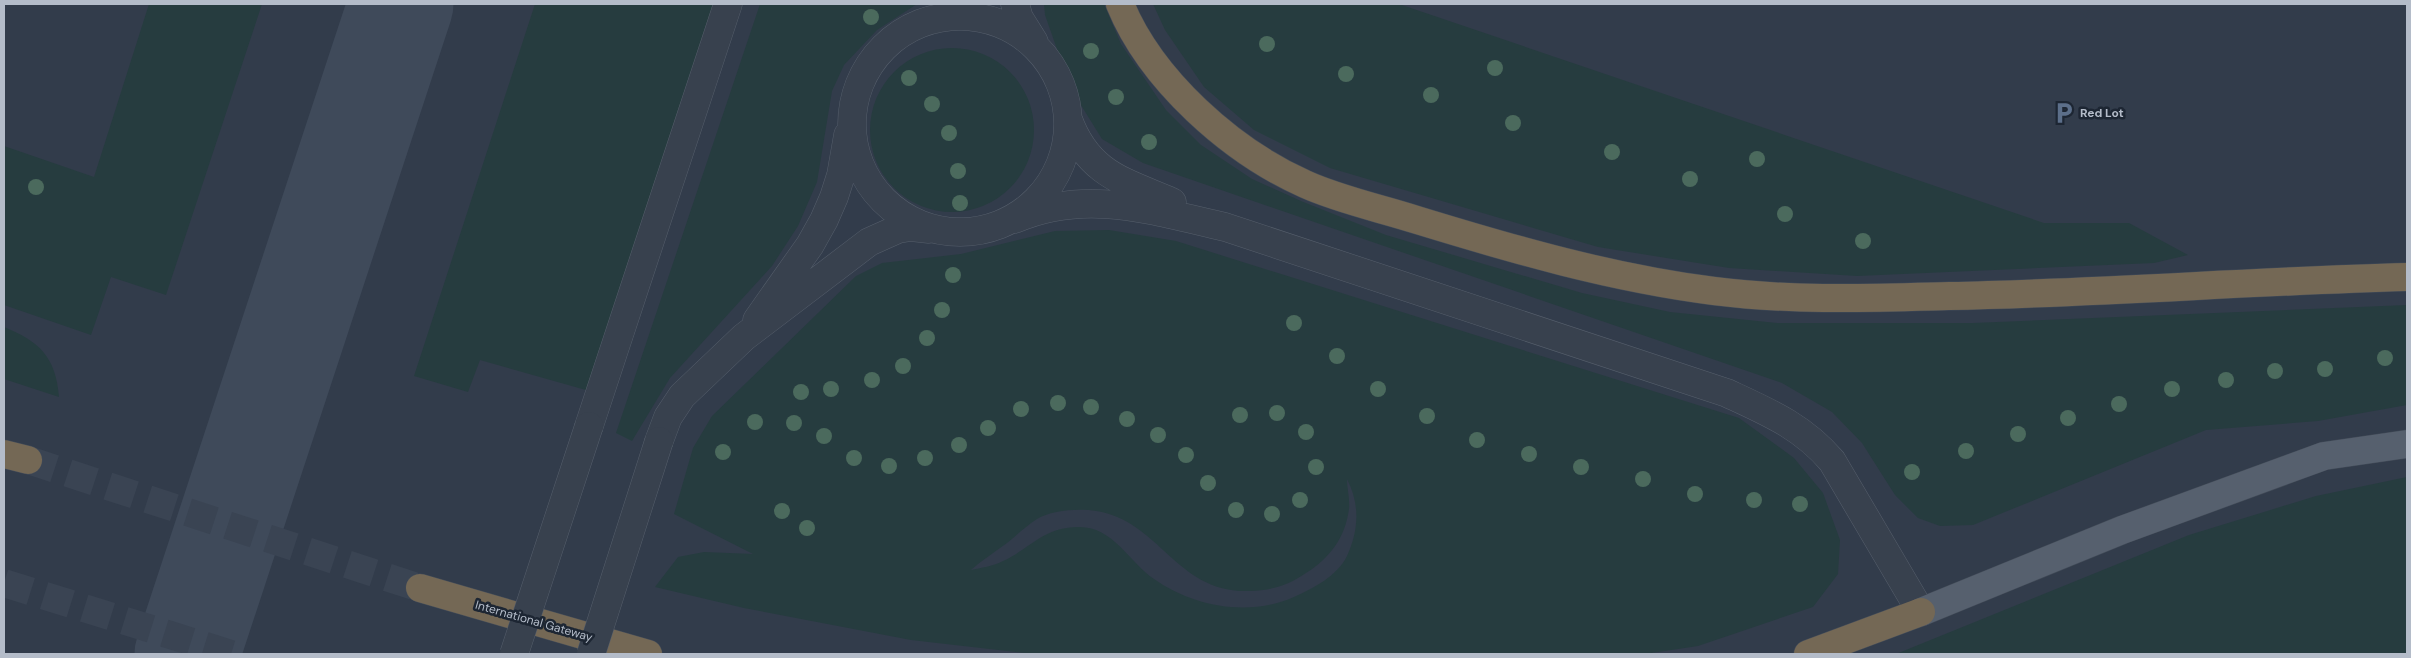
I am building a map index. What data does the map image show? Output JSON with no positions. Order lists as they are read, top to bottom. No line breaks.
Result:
{"streets":{"highway":["International Gateway"]},"places":{"parking":["Red Lot"]}}
